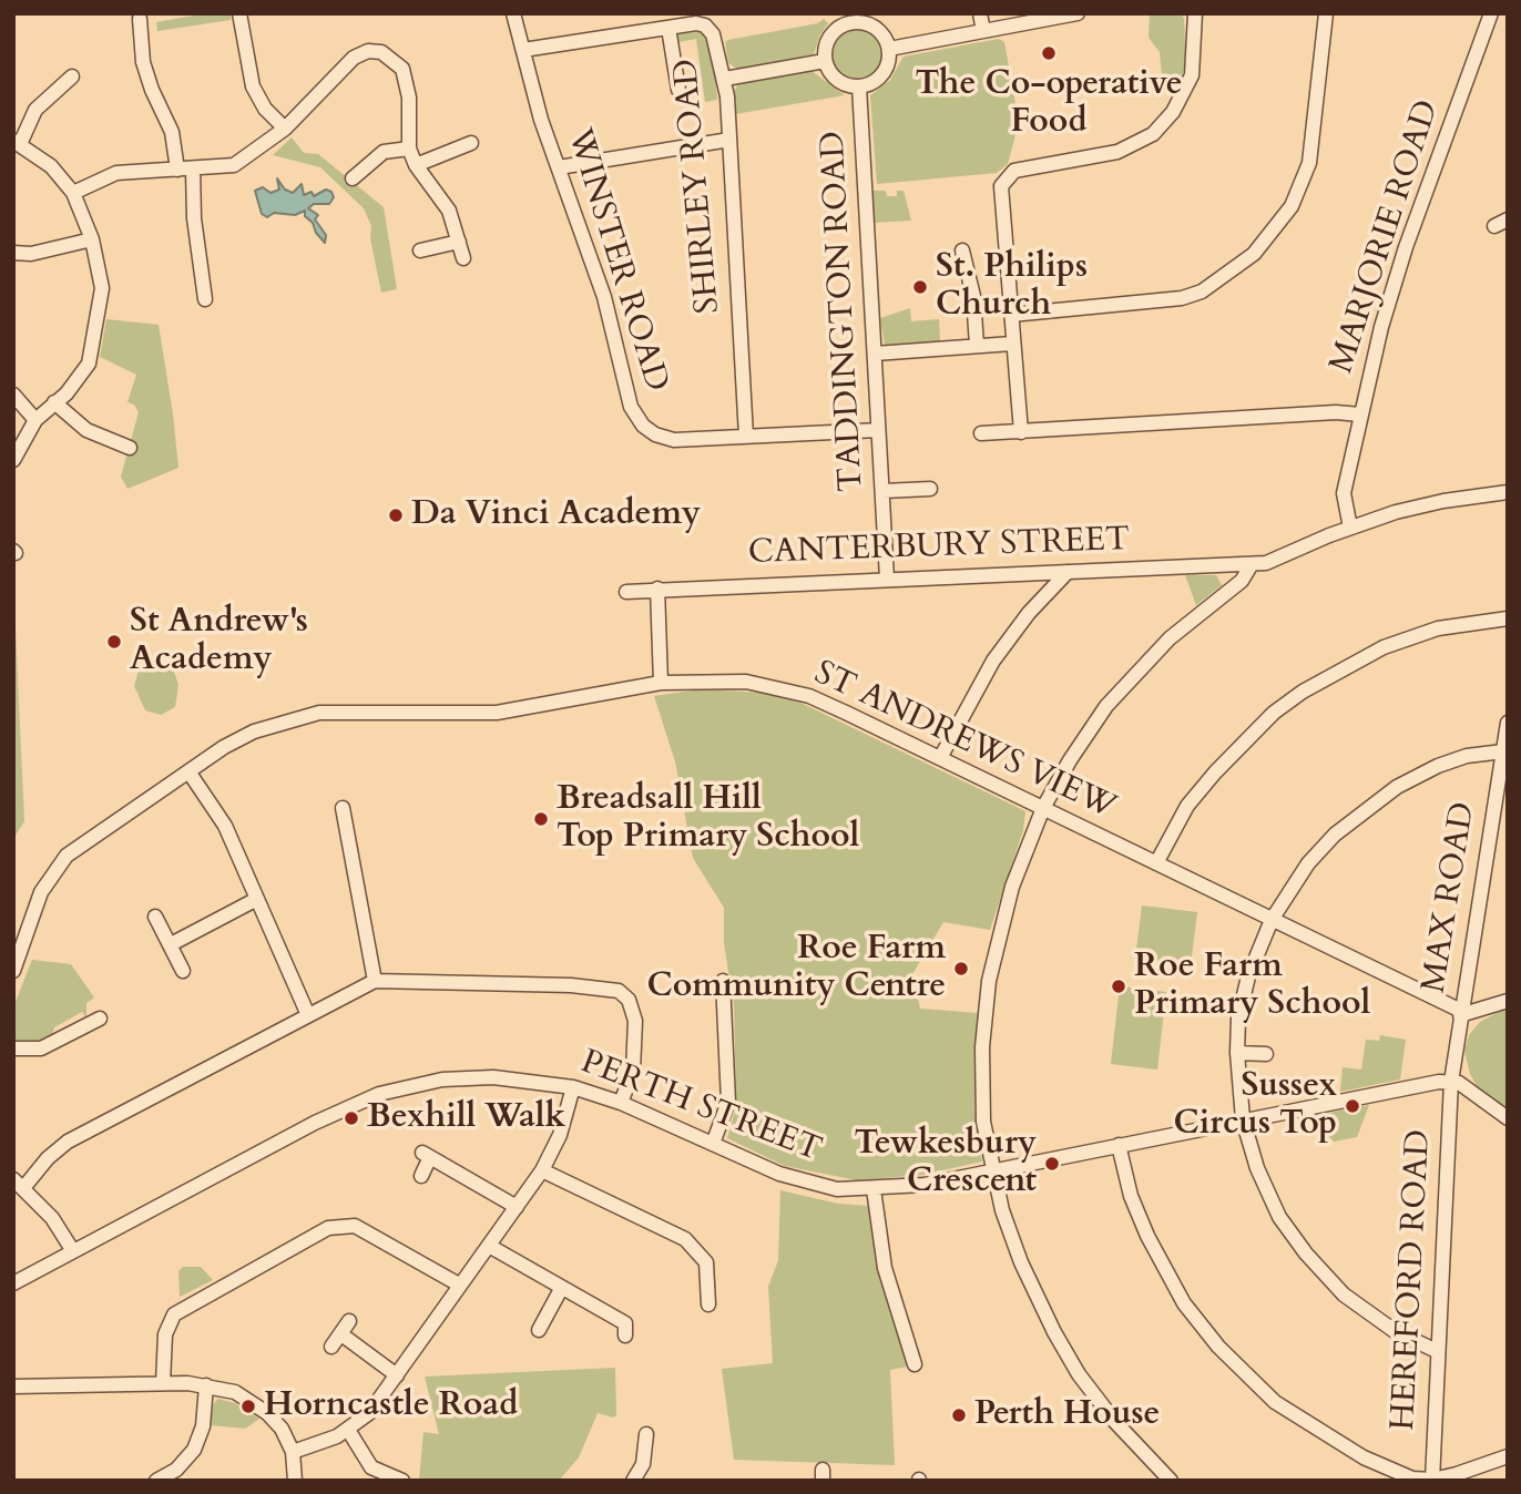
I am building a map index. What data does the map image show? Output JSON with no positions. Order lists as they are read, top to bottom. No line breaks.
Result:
{"streets":{"street":["SHIRLEY ROAD","MARJORIE ROAD","WINSTER ROAD","TADDINGTON ROAD","CANTERBURY STREET","ST ANDREWS VIEW","MAX ROAD","PERTH STREET","HEREFORD ROAD"]},"crossings":[["SHIRLEY ROAD","WINSTER ROAD"],["MARJORIE ROAD","CANTERBURY STREET"],["WINSTER ROAD","TADDINGTON ROAD"],["TADDINGTON ROAD","CANTERBURY STREET"],["ST ANDREWS VIEW","MAX ROAD"],["MAX ROAD","PERTH STREET"],["MAX ROAD","HEREFORD ROAD"],["PERTH STREET","HEREFORD ROAD"]],"places":["The Co-operative Food","St. Philips Church","Da Vinci Academy","St Andrew's Academy","Breadsall Hill Top Primary School","Roe Farm Community Centre","Roe Farm Primary School","Sussex Circus Top","Bexhill Walk","Tewkesbury Crescent","Horncastle Road","Perth House"]}
